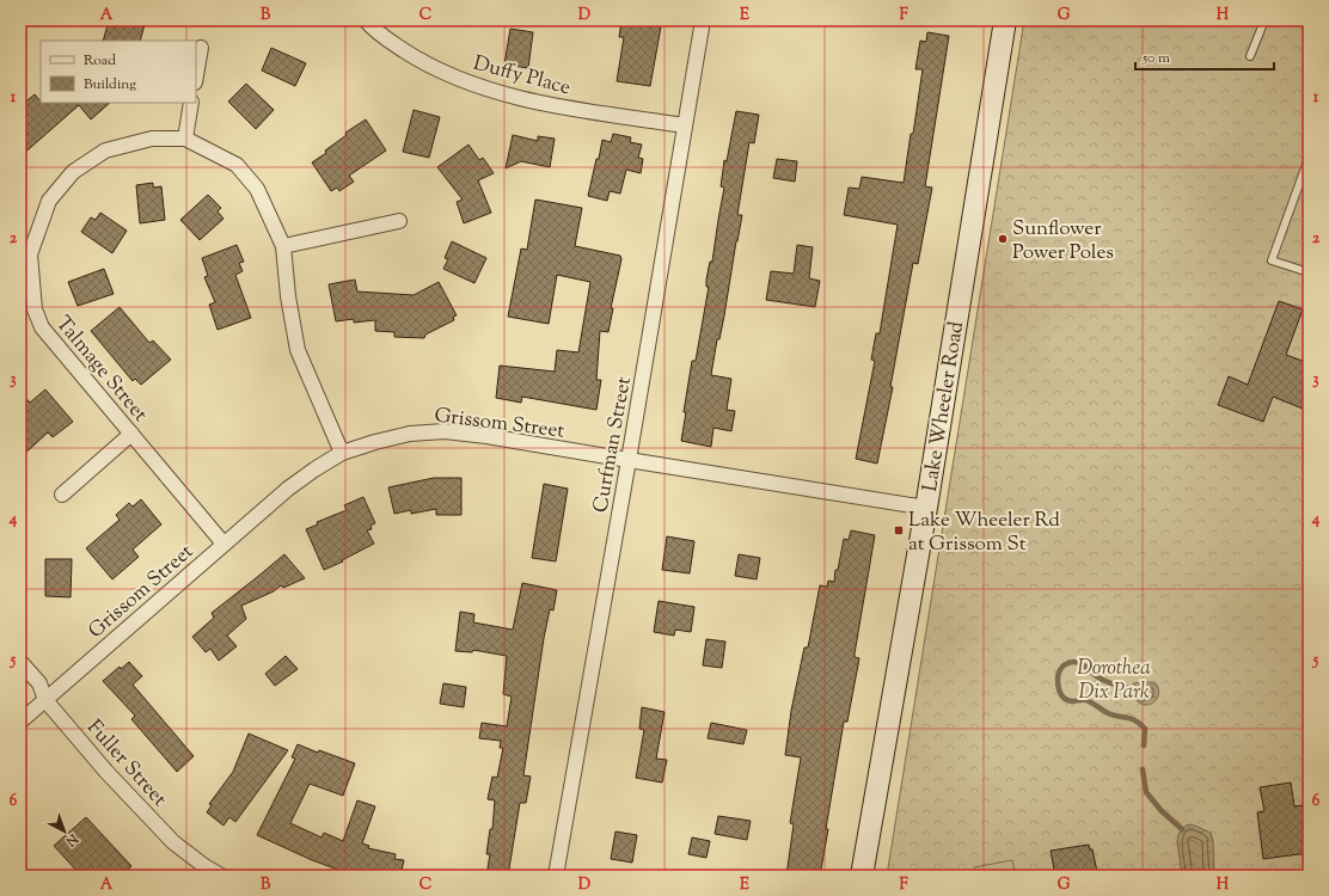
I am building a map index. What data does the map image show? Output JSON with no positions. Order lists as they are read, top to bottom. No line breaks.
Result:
{"streets":{"main road":["Lake Wheeler Road"],"street":["Duffy Place","Talmage Street","Grissom Street","Curfman Street","Fuller Street"]},"crossings":[["Duffy Place","Curfman Street"],["Talmage Street","Grissom Street"],["Lake Wheeler Road","Grissom Street"],["Grissom Street","Curfman Street"],["Grissom Street","Fuller Street"]],"parks":["Dorothea Dix Park"],"places":{"other":["Sunflower Power Poles"],"transit":["Lake Wheeler Rd at Grissom St"]},"legend":["Road","Building"],"scale_bar":"50 m","north":"bottom right","grid":{"columns":["A","B","C","D","E","F","G","H"],"rows":["1","2","3","4","5","6"]}}
